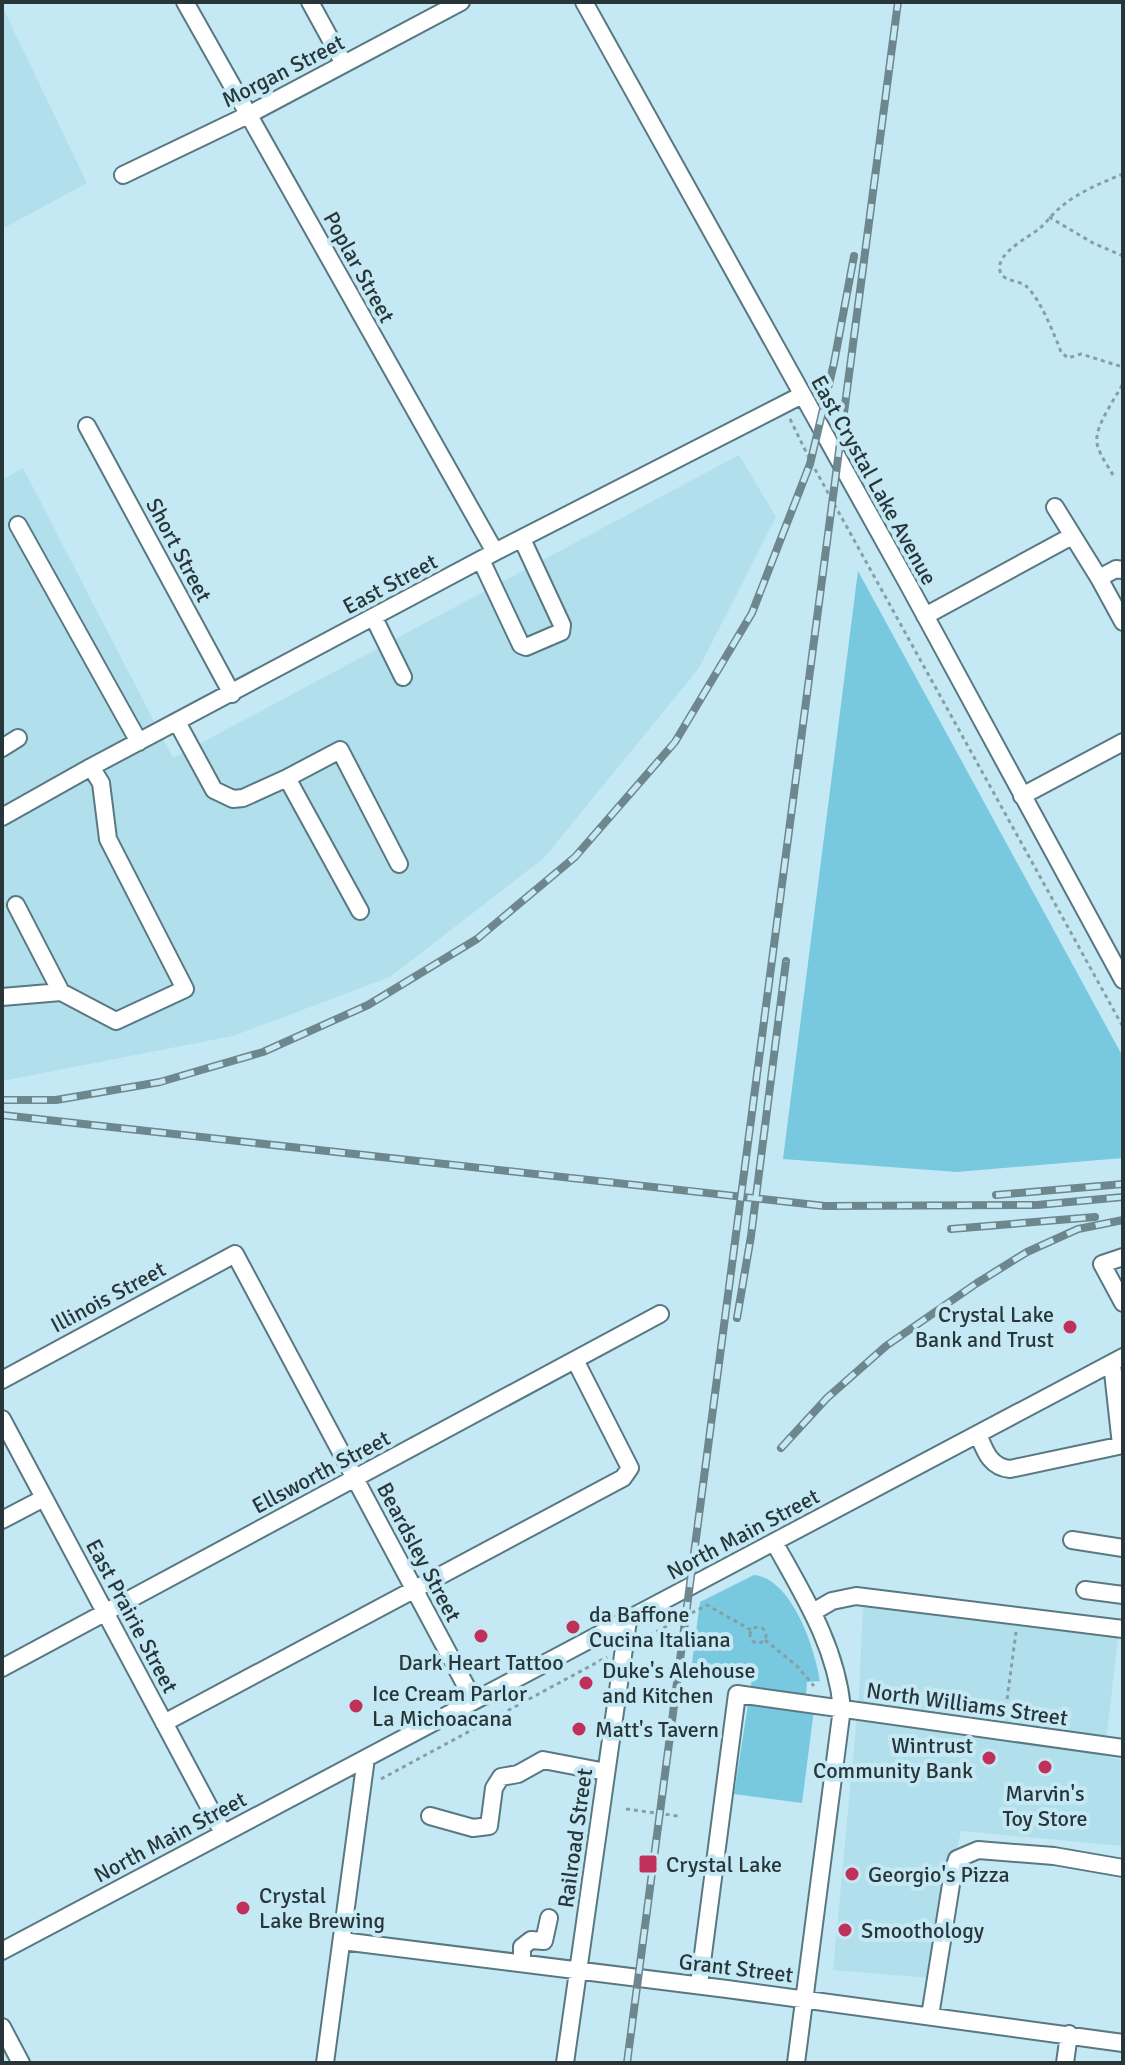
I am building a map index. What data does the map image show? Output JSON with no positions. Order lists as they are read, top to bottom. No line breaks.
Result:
{"streets":{"street":["Morgan Street","Poplar Street","East Crystal Lake Avenue","Short Street","East Street","Illinois Street","Ellsworth Street","North Main Street","Beardsley Street","East Prairie Street","North Williams Street","Railroad Street","Grant Street"]},"crossings":[["Morgan Street","Poplar Street"],["Poplar Street","East Street"],["East Crystal Lake Avenue","East Street"],["Short Street","East Street"],["Illinois Street","Beardsley Street"],["Ellsworth Street","Beardsley Street"],["Ellsworth Street","East Prairie Street"],["North Main Street","Beardsley Street"],["North Main Street","East Prairie Street"],["North Main Street","North Williams Street"],["North Main Street","Railroad Street"],["Railroad Street","Grant Street"]],"places":{"other":["Crystal Lake Bank and Trust","da Baffone Cucina Italiana","Dark Heart Tattoo","Duke's Alehouse and Kitchen","Ice Cream Parlor La Michoacana","Matt's Tavern","Wintrust Community Bank","Marvin's Toy Store","Georgio's Pizza","Crystal Lake Brewing","Smoothology"],"transit":["Crystal Lake"]}}
